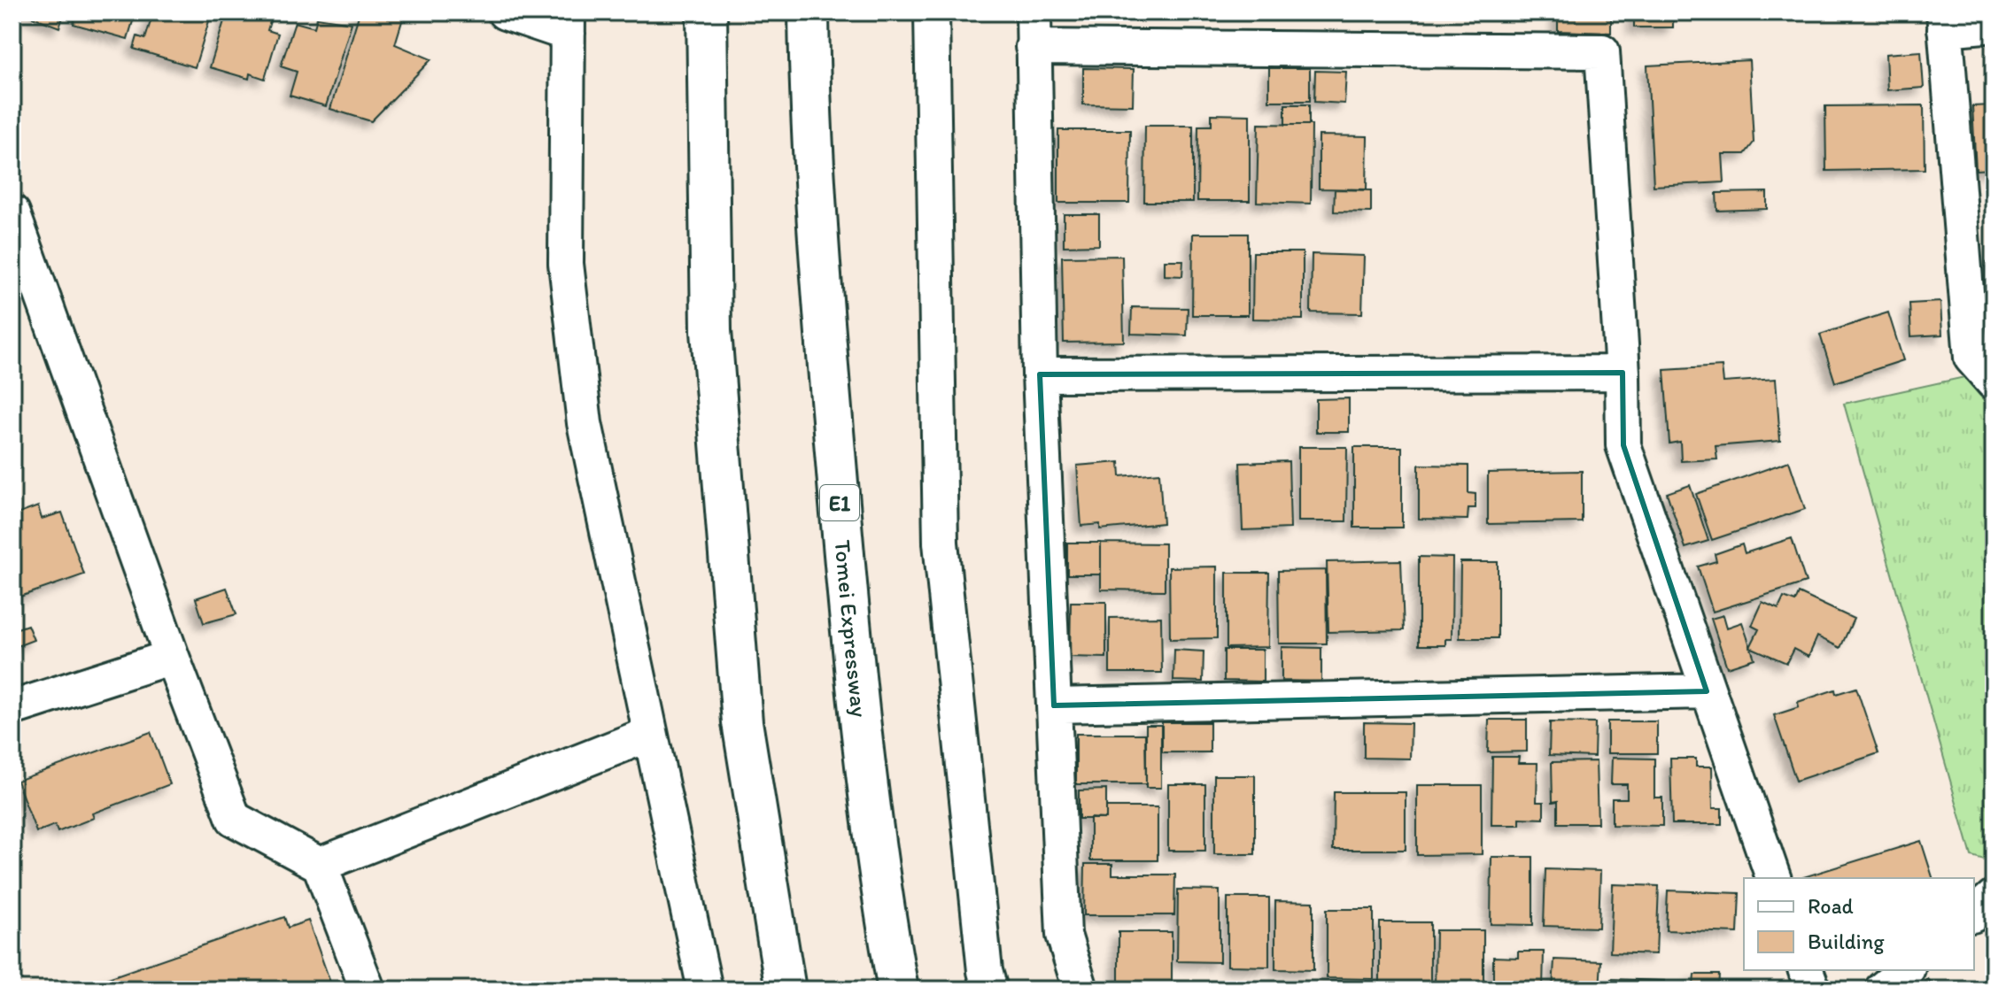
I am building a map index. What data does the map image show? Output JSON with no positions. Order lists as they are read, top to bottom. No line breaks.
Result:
{"streets":{"highway":["E1","Tomei Expressway"]},"legend":["Road","Building"]}
